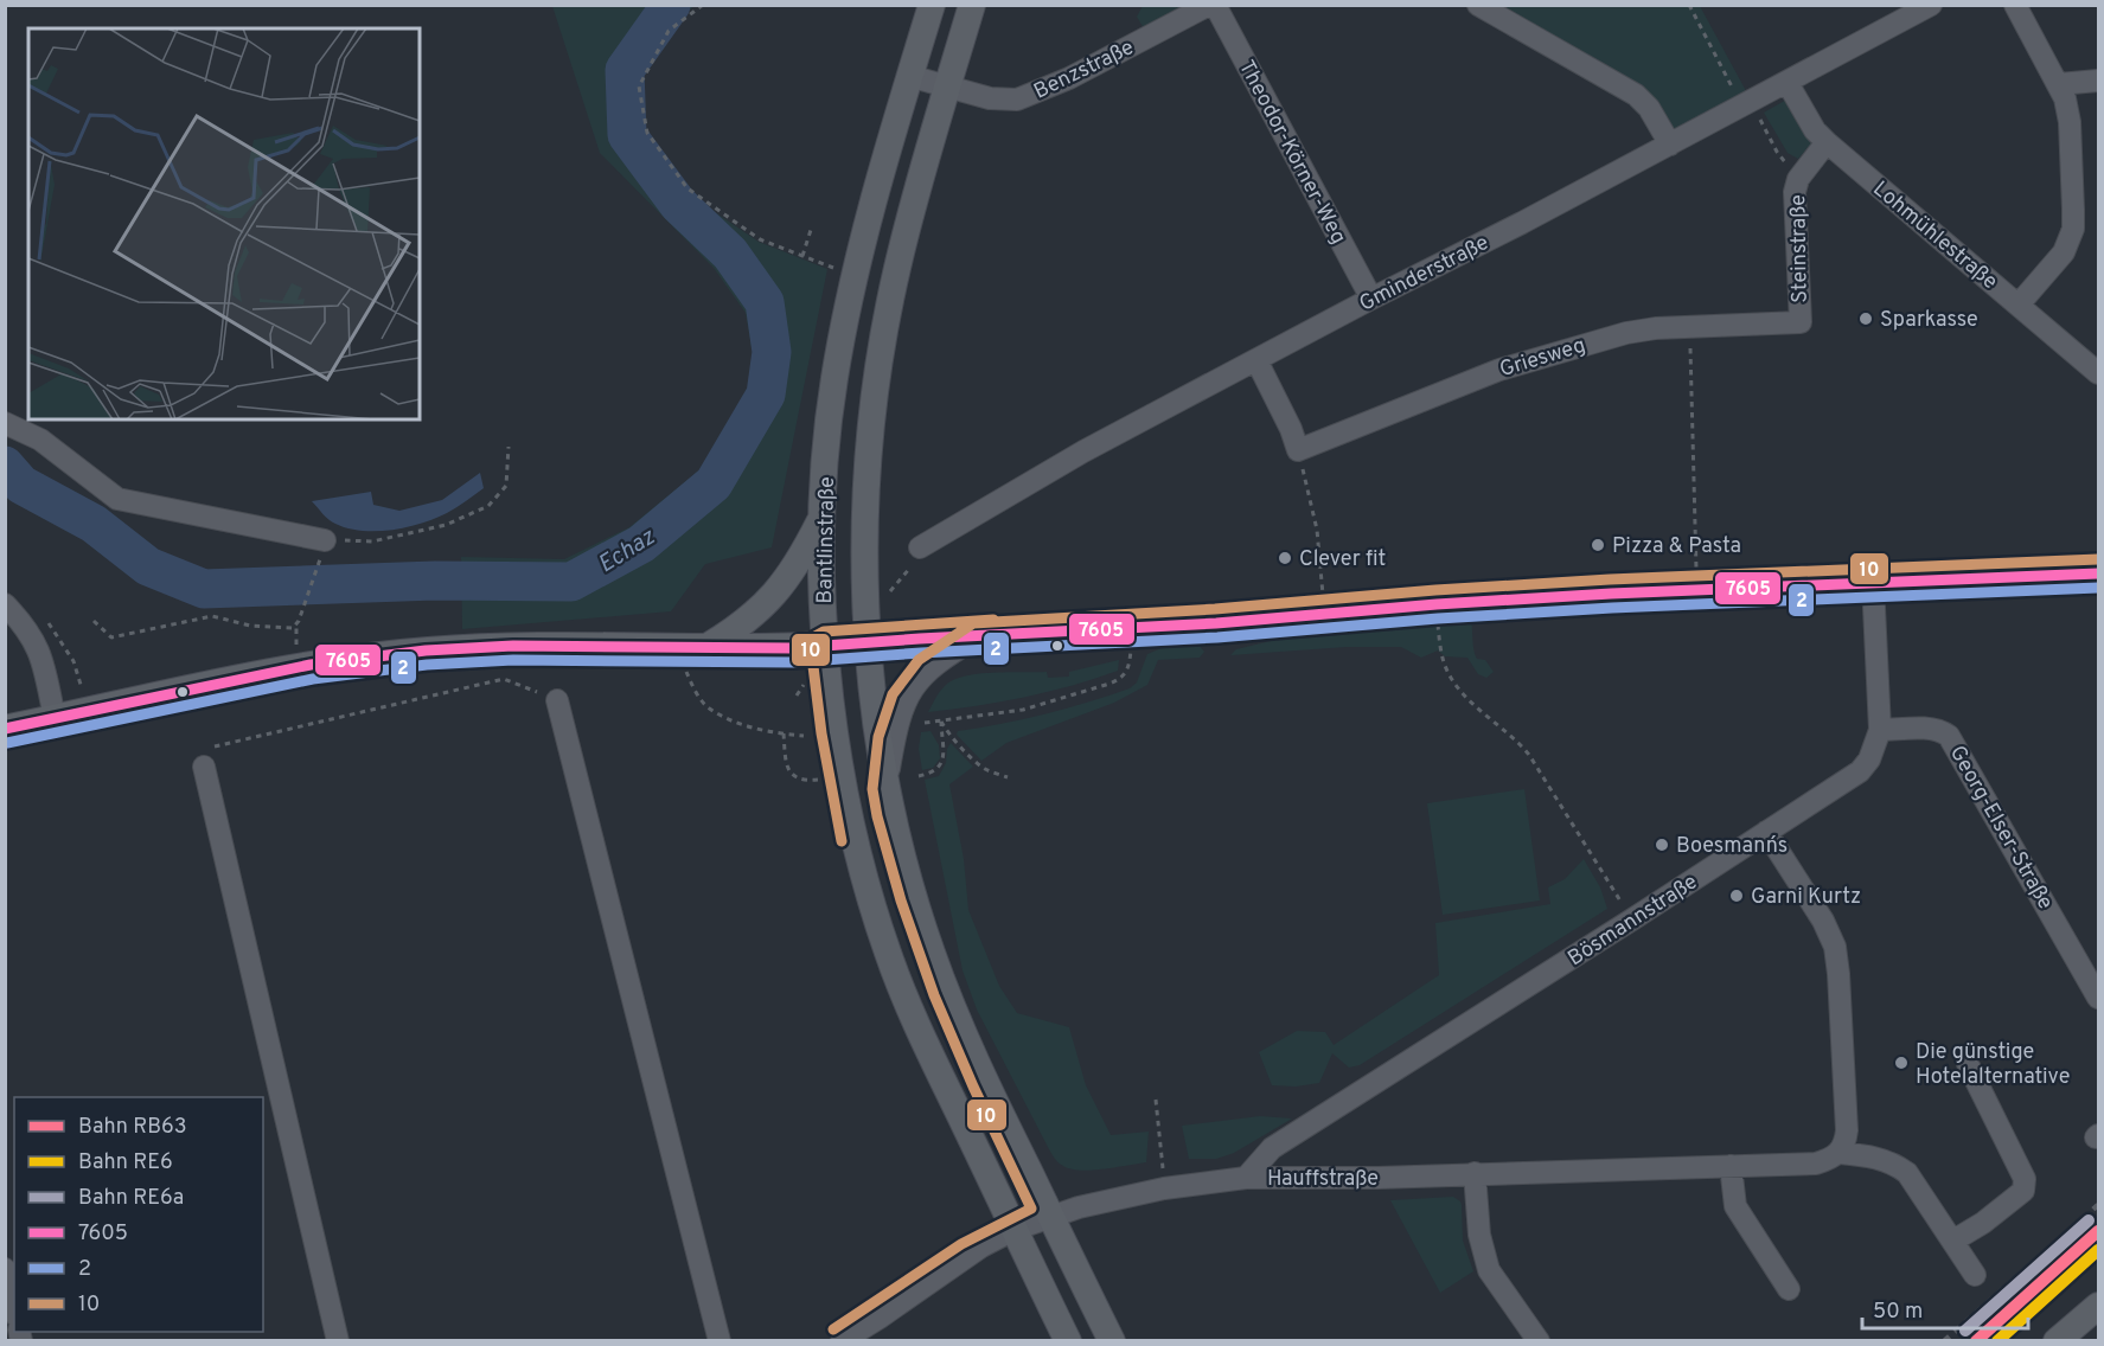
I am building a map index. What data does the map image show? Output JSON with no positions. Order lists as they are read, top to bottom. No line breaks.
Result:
{"streets":{"main road":["Bantlinstraße"],"street":["Benzstraße","Theodor-Körner-Weg","Lohmühlestraße","Steinstraße","Gminderstraße","Griesweg","Georg-Elser-Straße","Bösmannstraße","Hauffstraße"]},"crossings":[["Benzstraße","Bantlinstraße"],["Theodor-Körner-Weg","Gminderstraße"],["Lohmühlestraße","Steinstraße"],["Lohmühlestraße","Gminderstraße"],["Steinstraße","Griesweg"],["Bantlinstraße","Hauffstraße"],["Georg-Elser-Straße","Bösmannstraße"],["Bösmannstraße","Hauffstraße"]],"water":["Echaz"],"places":["Sparkasse","Pizza & Pasta","Clever fit","Boesmann´s","Garni Kurtz","Die günstige Hotelalternative"],"lines":["transit line 10","transit line 7605","transit line 2","rail line RE6a","rail line RB63","rail line RE6"],"legend":["Bahn RB63","Bahn RE6","Bahn RE6a","7605","2","10"],"scale_bar":"50 m"}
